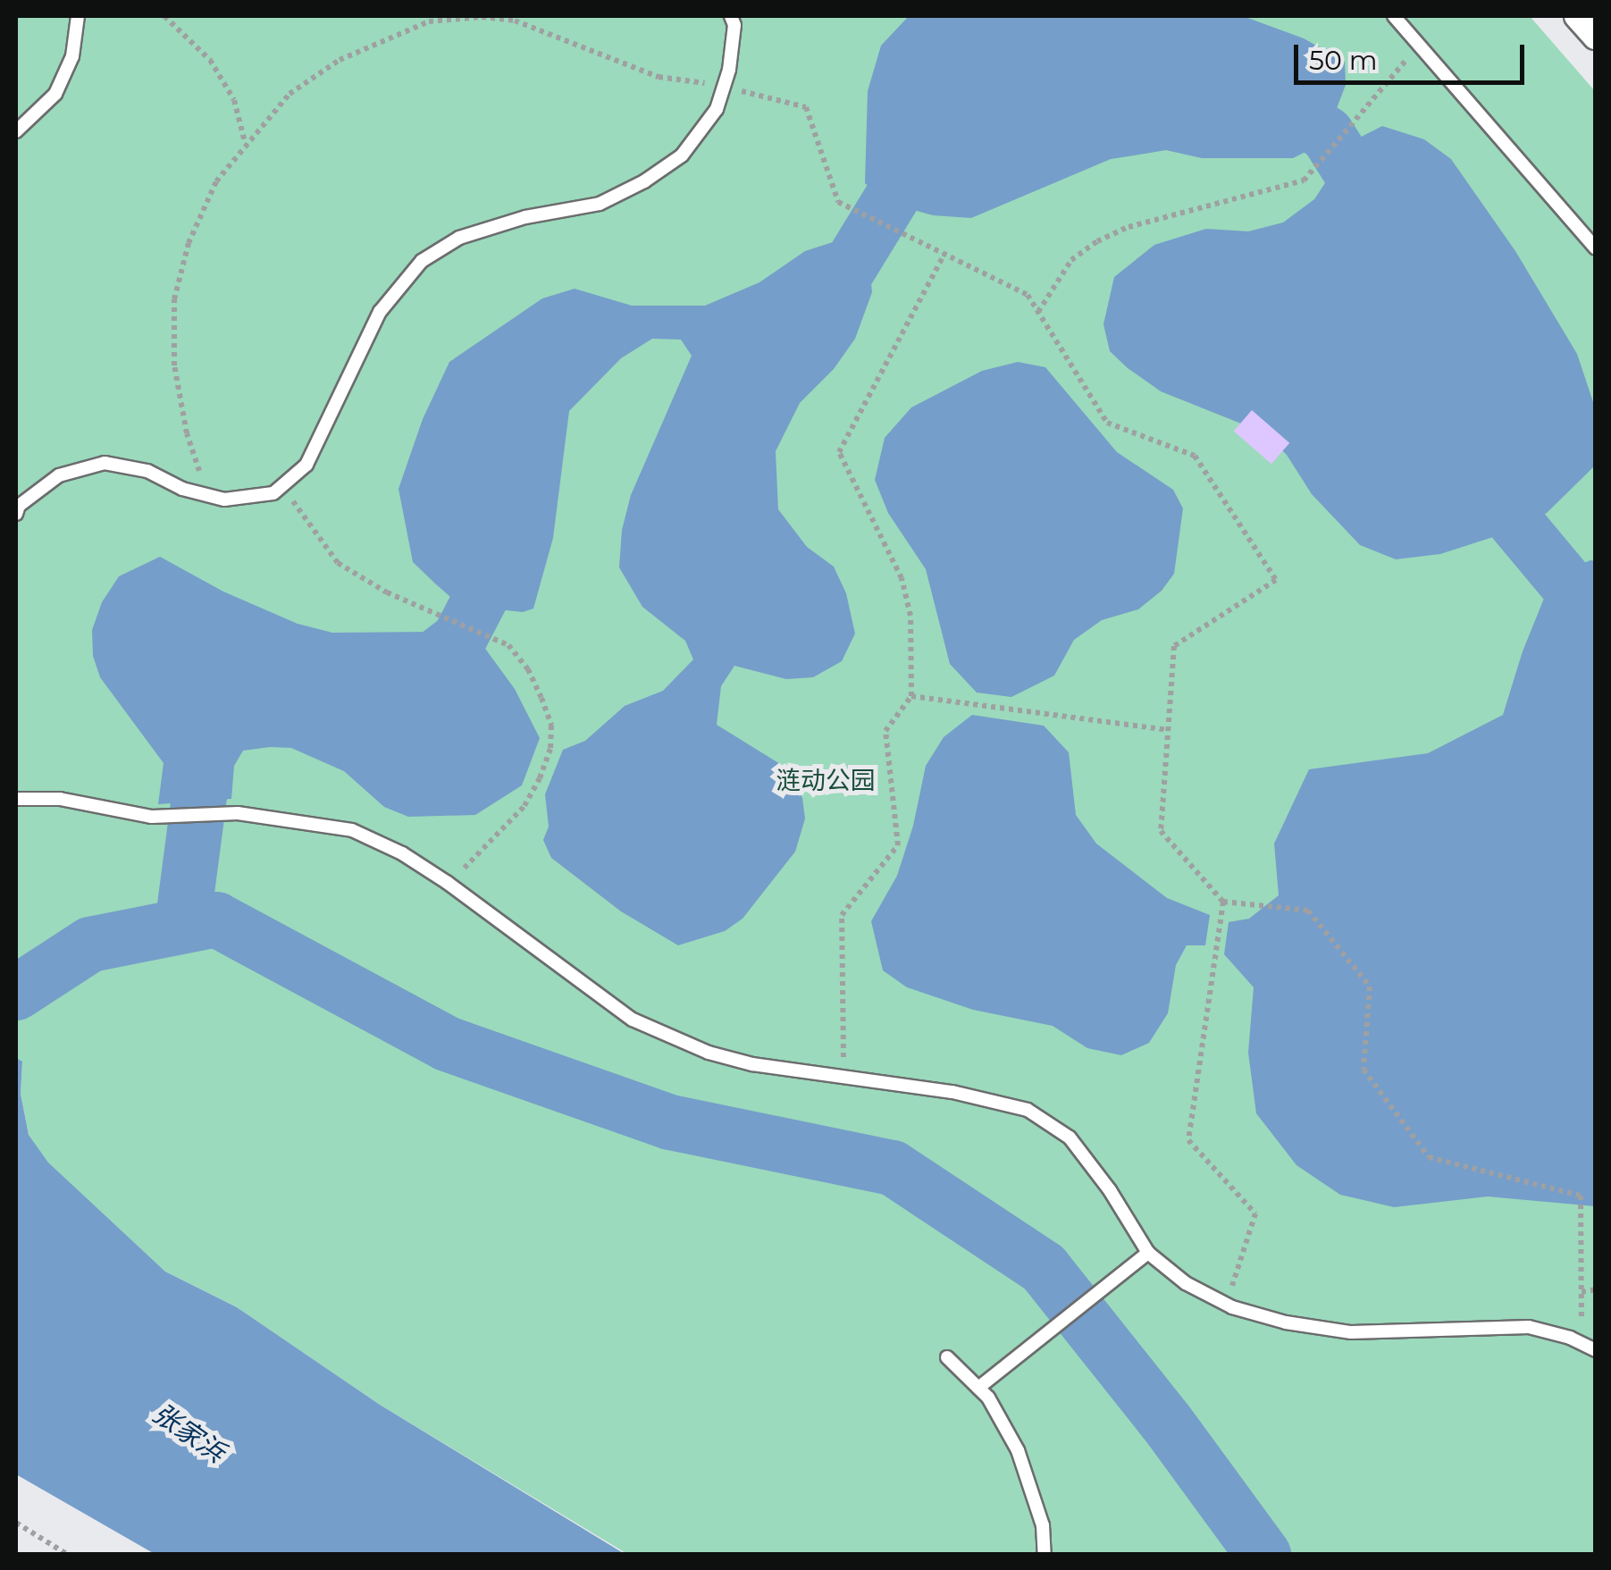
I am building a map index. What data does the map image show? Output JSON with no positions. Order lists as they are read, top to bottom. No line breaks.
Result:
{"water":["张家浜"],"parks":["涟动公园"],"scale_bar":"50 m"}
